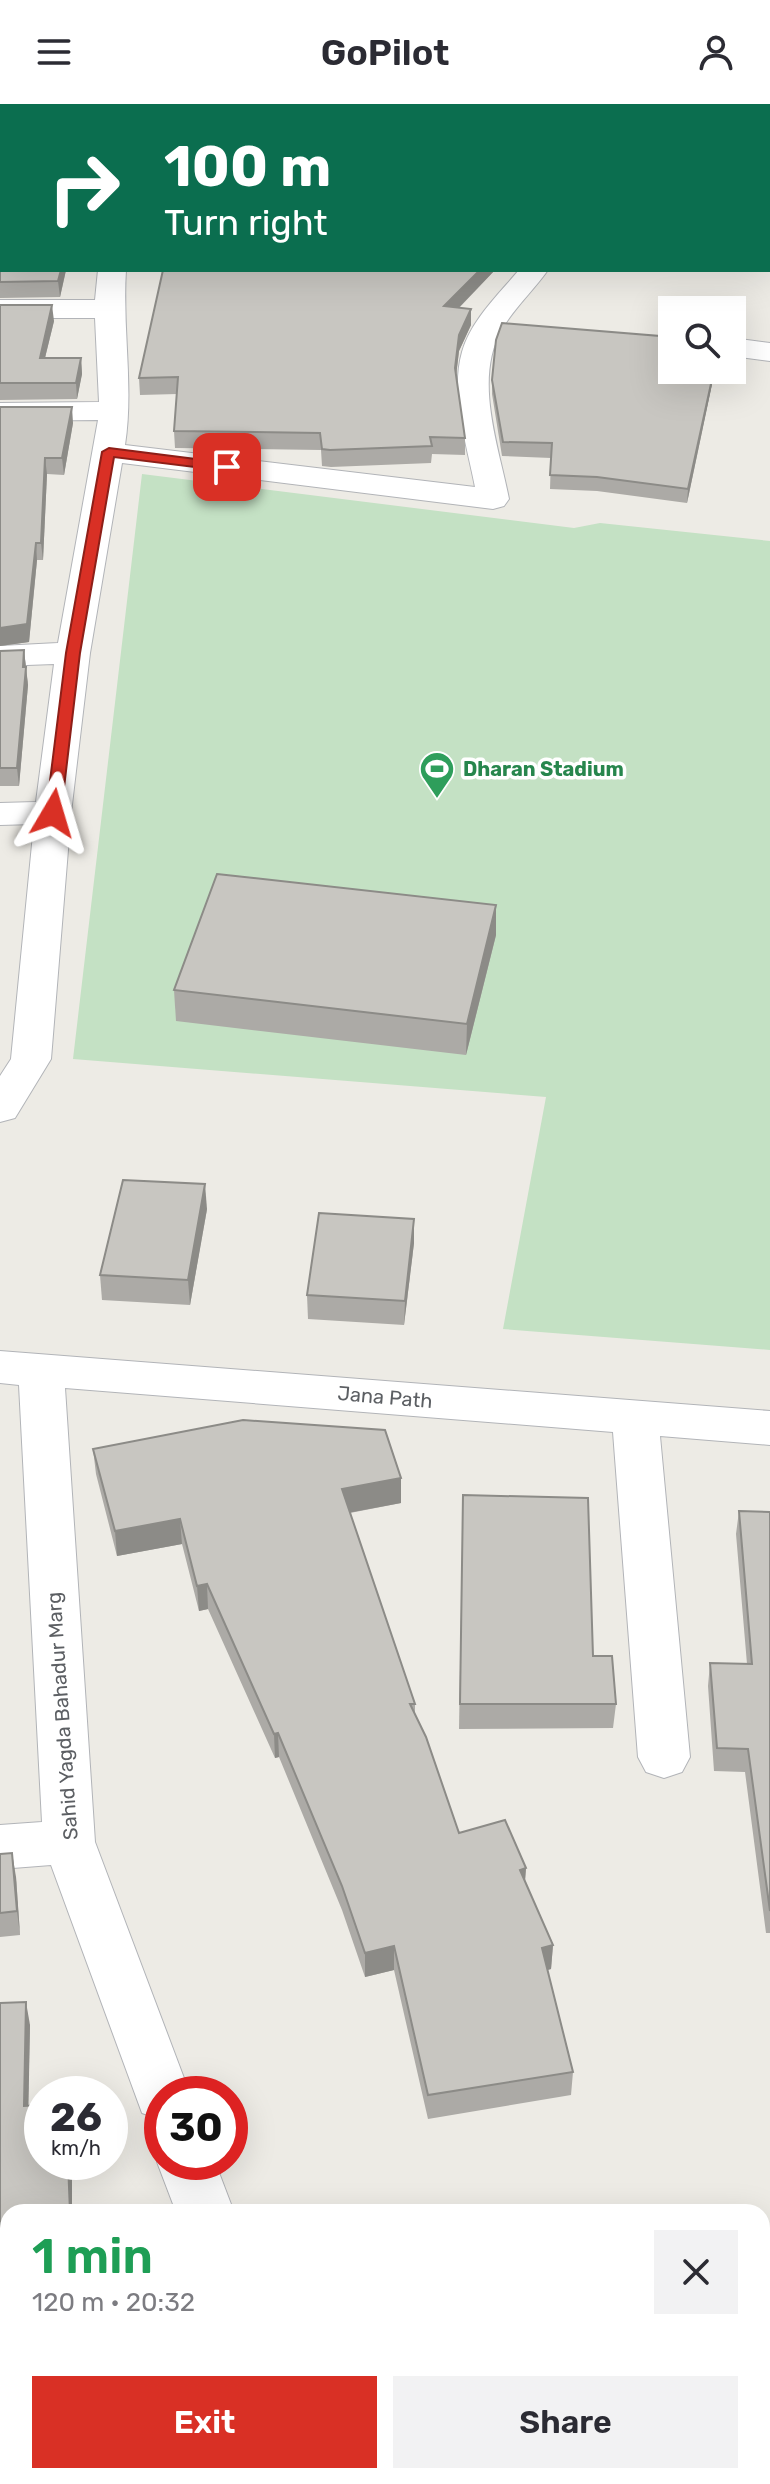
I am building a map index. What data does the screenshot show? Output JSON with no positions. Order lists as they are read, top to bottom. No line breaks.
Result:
{"streets":{"street":["Jana Path","Sahid Yagda Bahadur Marg"]},"crossings":[["Jana Path","Sahid Yagda Bahadur Marg"]],"places":{"sports":["Dharan Stadium"]},"page":{"header":"GoPilot","turn":["100 m","Turn right"],"speed":"26 km/h","limit":"30","heading":["1 min","120 m · 20:32"],"buttons":["Exit","Share"]}}
